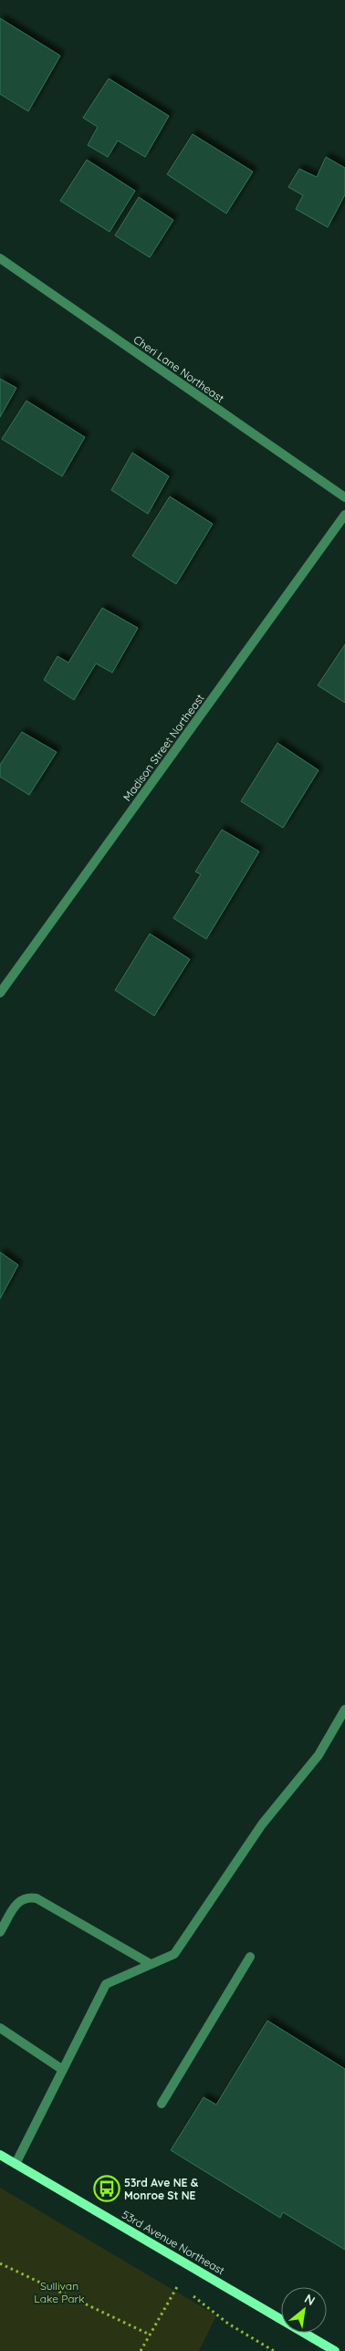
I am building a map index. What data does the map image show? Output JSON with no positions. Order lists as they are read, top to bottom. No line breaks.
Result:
{"streets":{"street":["Cheri Lane Northeast","Madison Street Northeast","53rd Avenue Northeast"]},"parks":["Sullivan Lake Park"],"places":{"bus stop":["53rd Ave NE & Monroe St NE"]},"north":"top right"}
